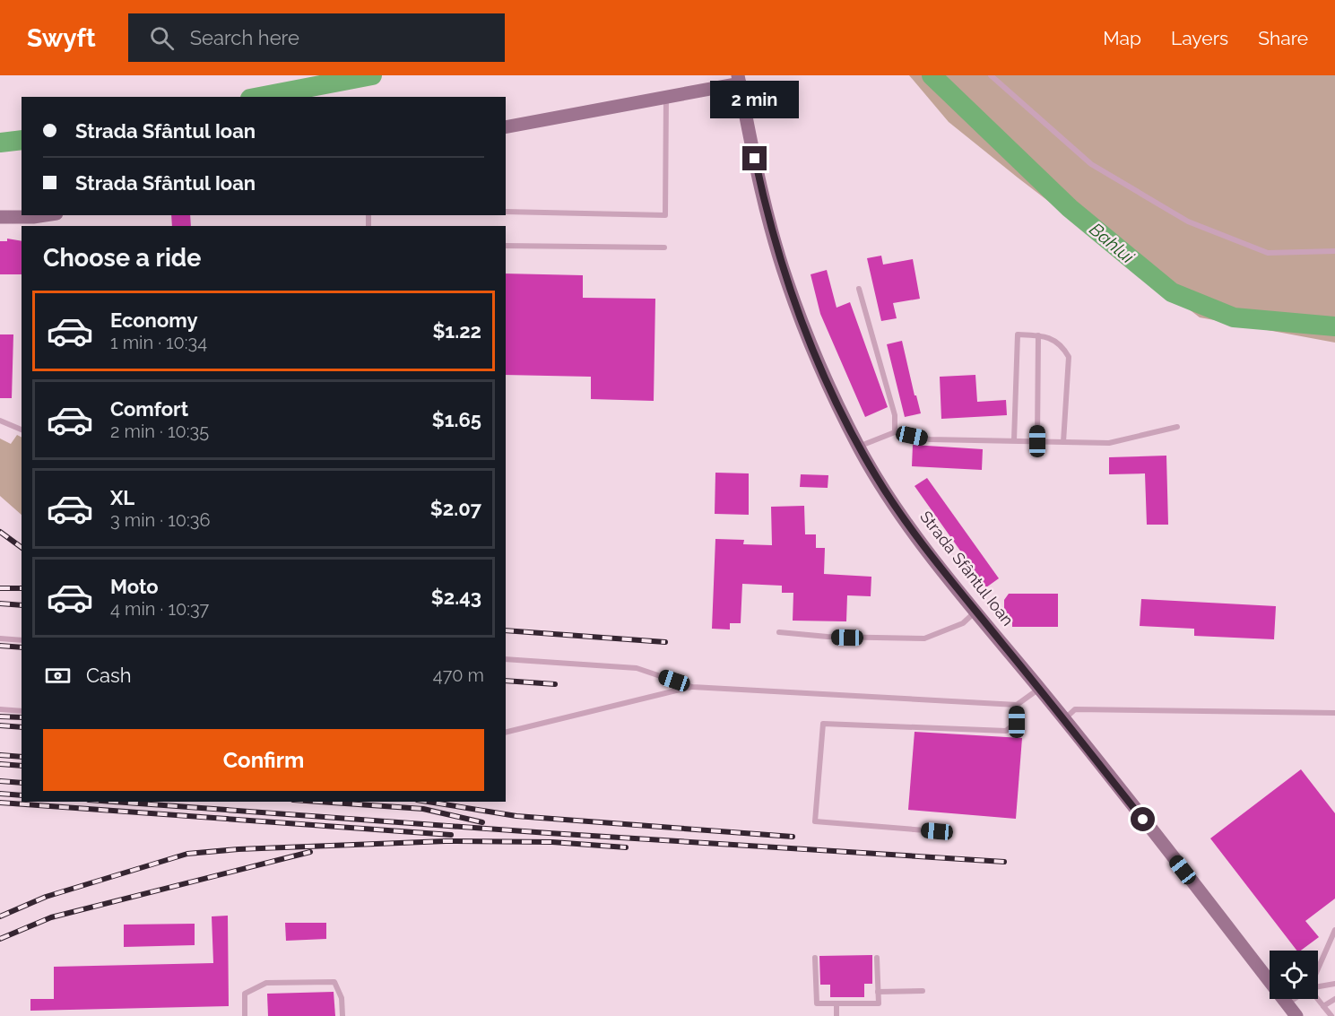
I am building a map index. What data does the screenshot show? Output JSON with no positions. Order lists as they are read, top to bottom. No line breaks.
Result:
{"streets":{"main road":["Strada Sfântul Ioan"]},"water":["Bahlui"],"page":{"header":"Swyft","search":"Search here","nav":["Map","Layers","Share"],"bubble":"2 min","banner":["Strada Sfântul Ioan","Strada Sfântul Ioan"],"heading":"Choose a ride","list":[{"name":"Economy","note":"1 min · 10:34","value":"$1.22"},{"name":"Comfort","note":"2 min · 10:35","value":"$1.65"},{"name":"XL","note":"3 min · 10:36","value":"$2.07"},{"name":"Moto","note":"4 min · 10:37","value":"$2.43"}],"pay":["Cash","470 m"],"buttons":"Confirm"}}
